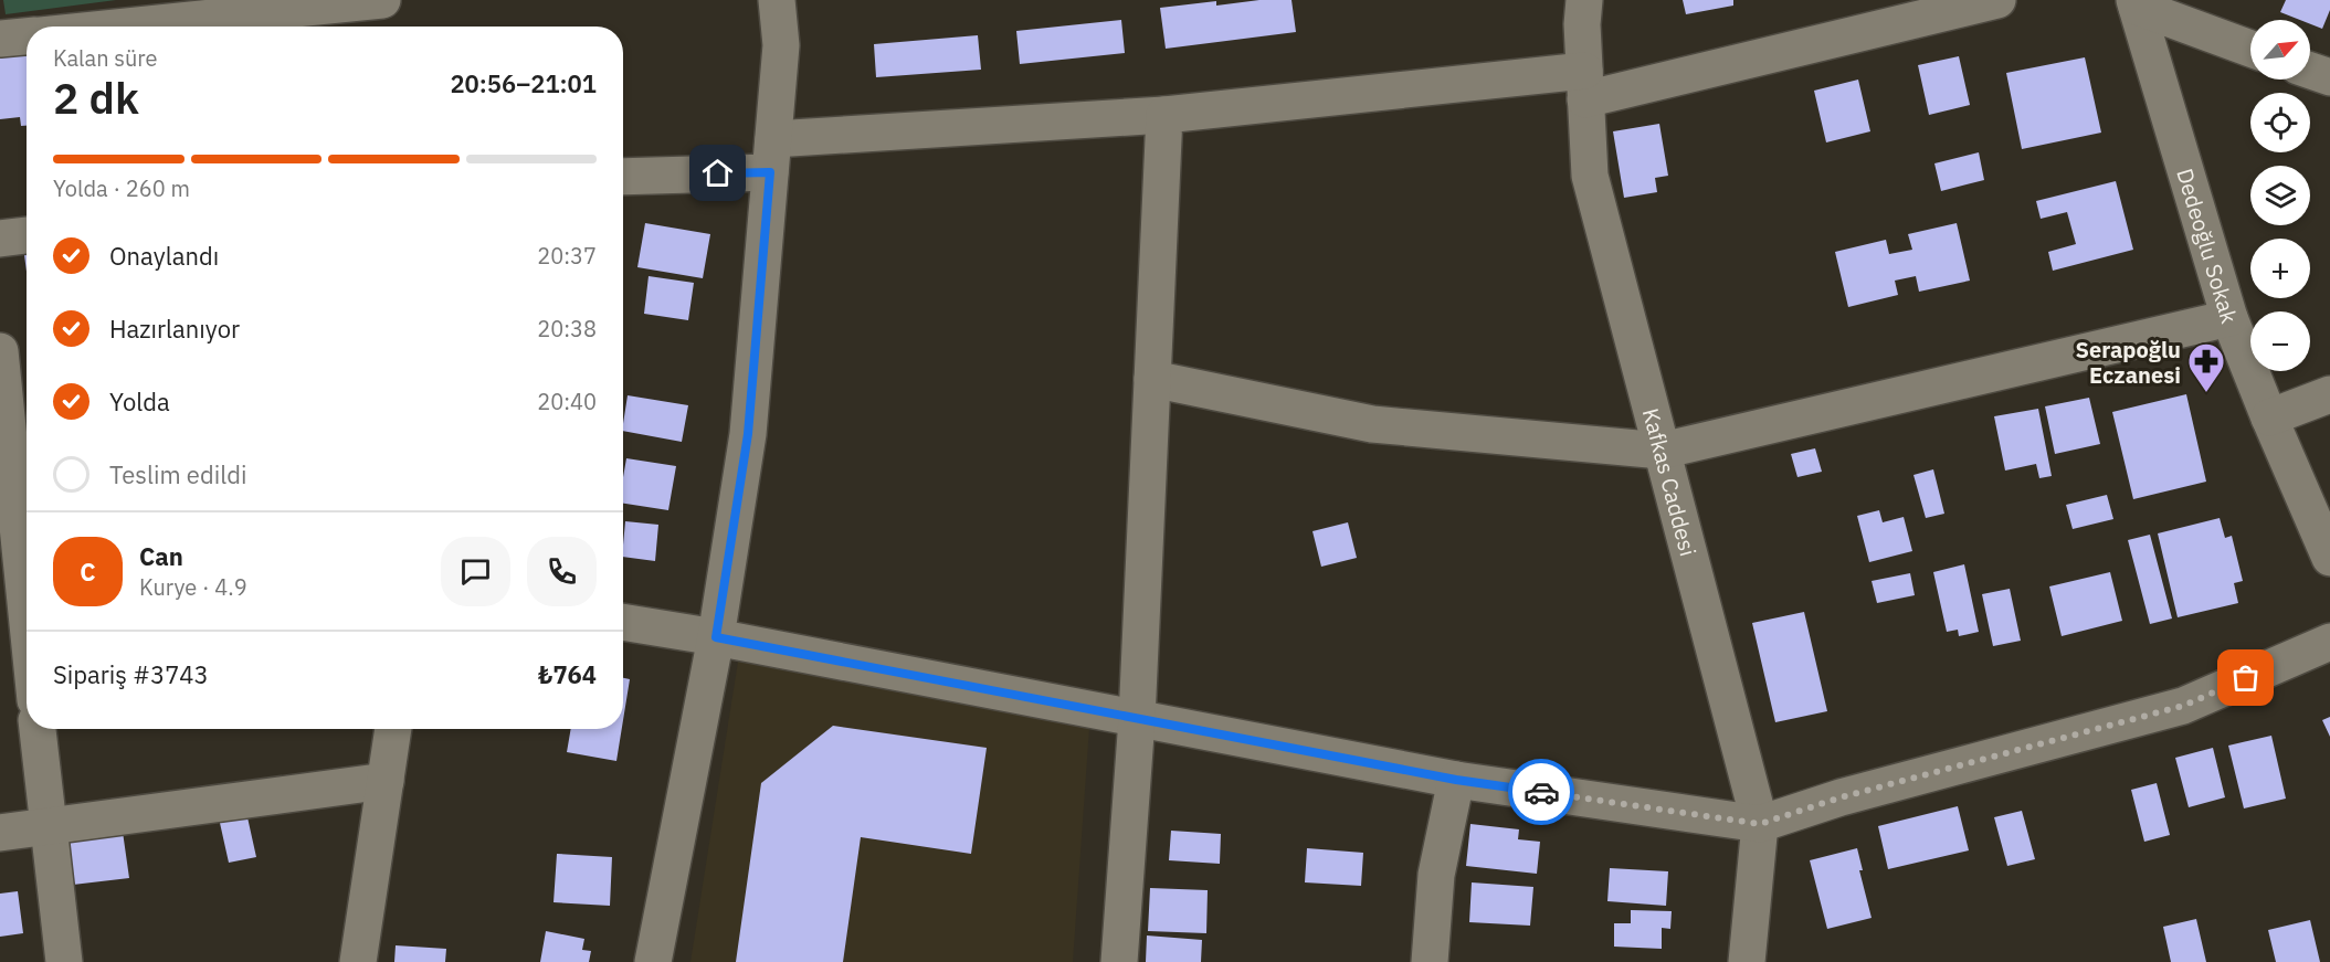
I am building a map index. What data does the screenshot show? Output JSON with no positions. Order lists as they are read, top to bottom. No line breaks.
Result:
{"streets":{"street":["Dedeoğlu Sokak","Kafkas Caddesi"]},"places":{"pharmacy":["Serapoğlu Eczanesi"]},"north":"top right","page":{"map_buttons":["+","−"],"heading":["2 dk","Kalan süre","20:56–21:01"],"panel":["Can","Kurye · 4.9","Sipariş #3743","₺764"],"bar":"Yolda · 260 m","list":[["Onaylandı","20:37"],["Hazırlanıyor","20:38"],["Yolda","20:40"],"Teslim edildi"],"round":"C"}}
